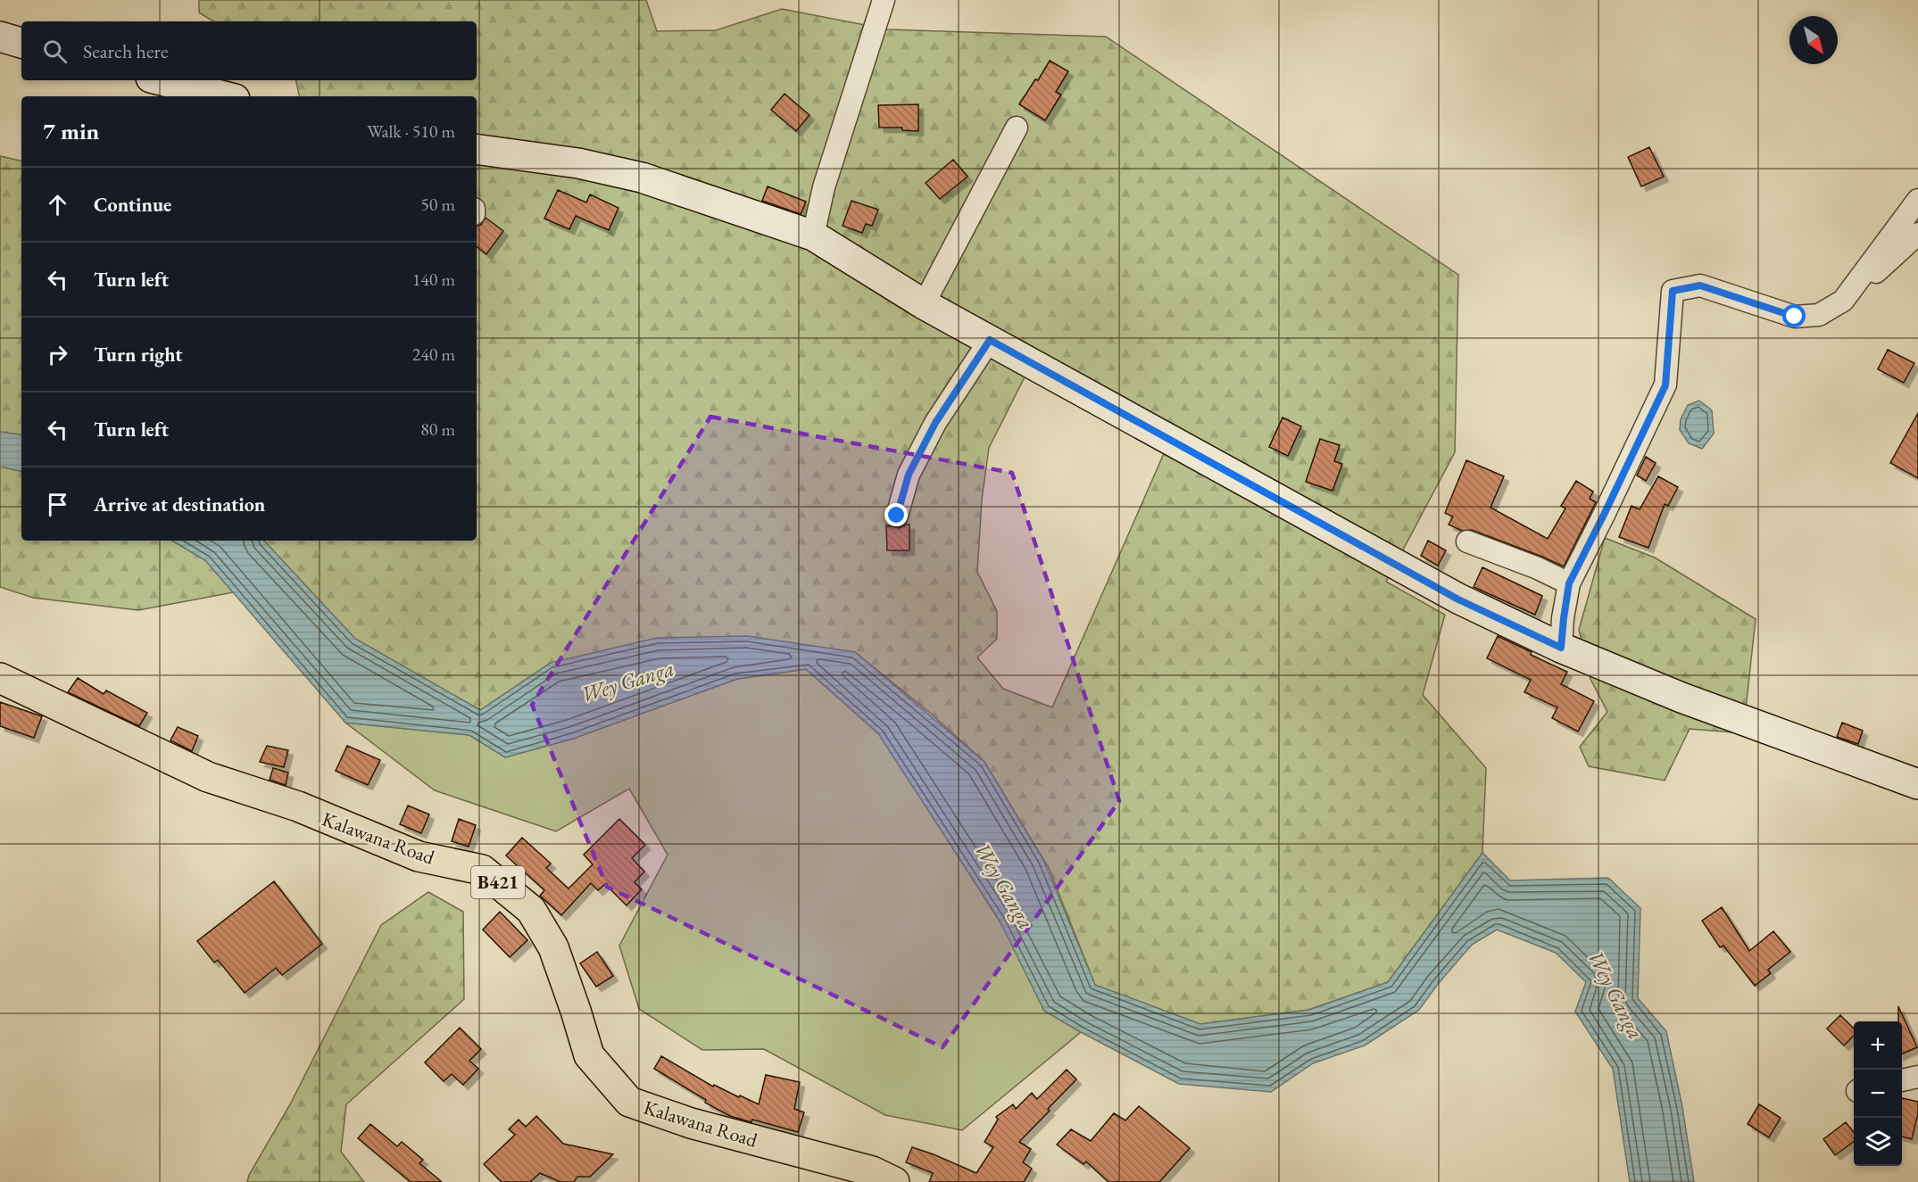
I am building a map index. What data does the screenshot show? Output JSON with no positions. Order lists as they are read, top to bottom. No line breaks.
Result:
{"streets":{"main road":["Kalawana Road","B421"]},"water":["Wey Ganga"],"north":"bottom right","page":{"search":"Search here","heading":["7 min","Walk · 510 m"],"list":[["Continue","50 m"],["Turn left","140 m"],["Turn right","240 m"],["Turn left","80 m"],"Arrive at destination"],"map_buttons":["+","−"]}}
